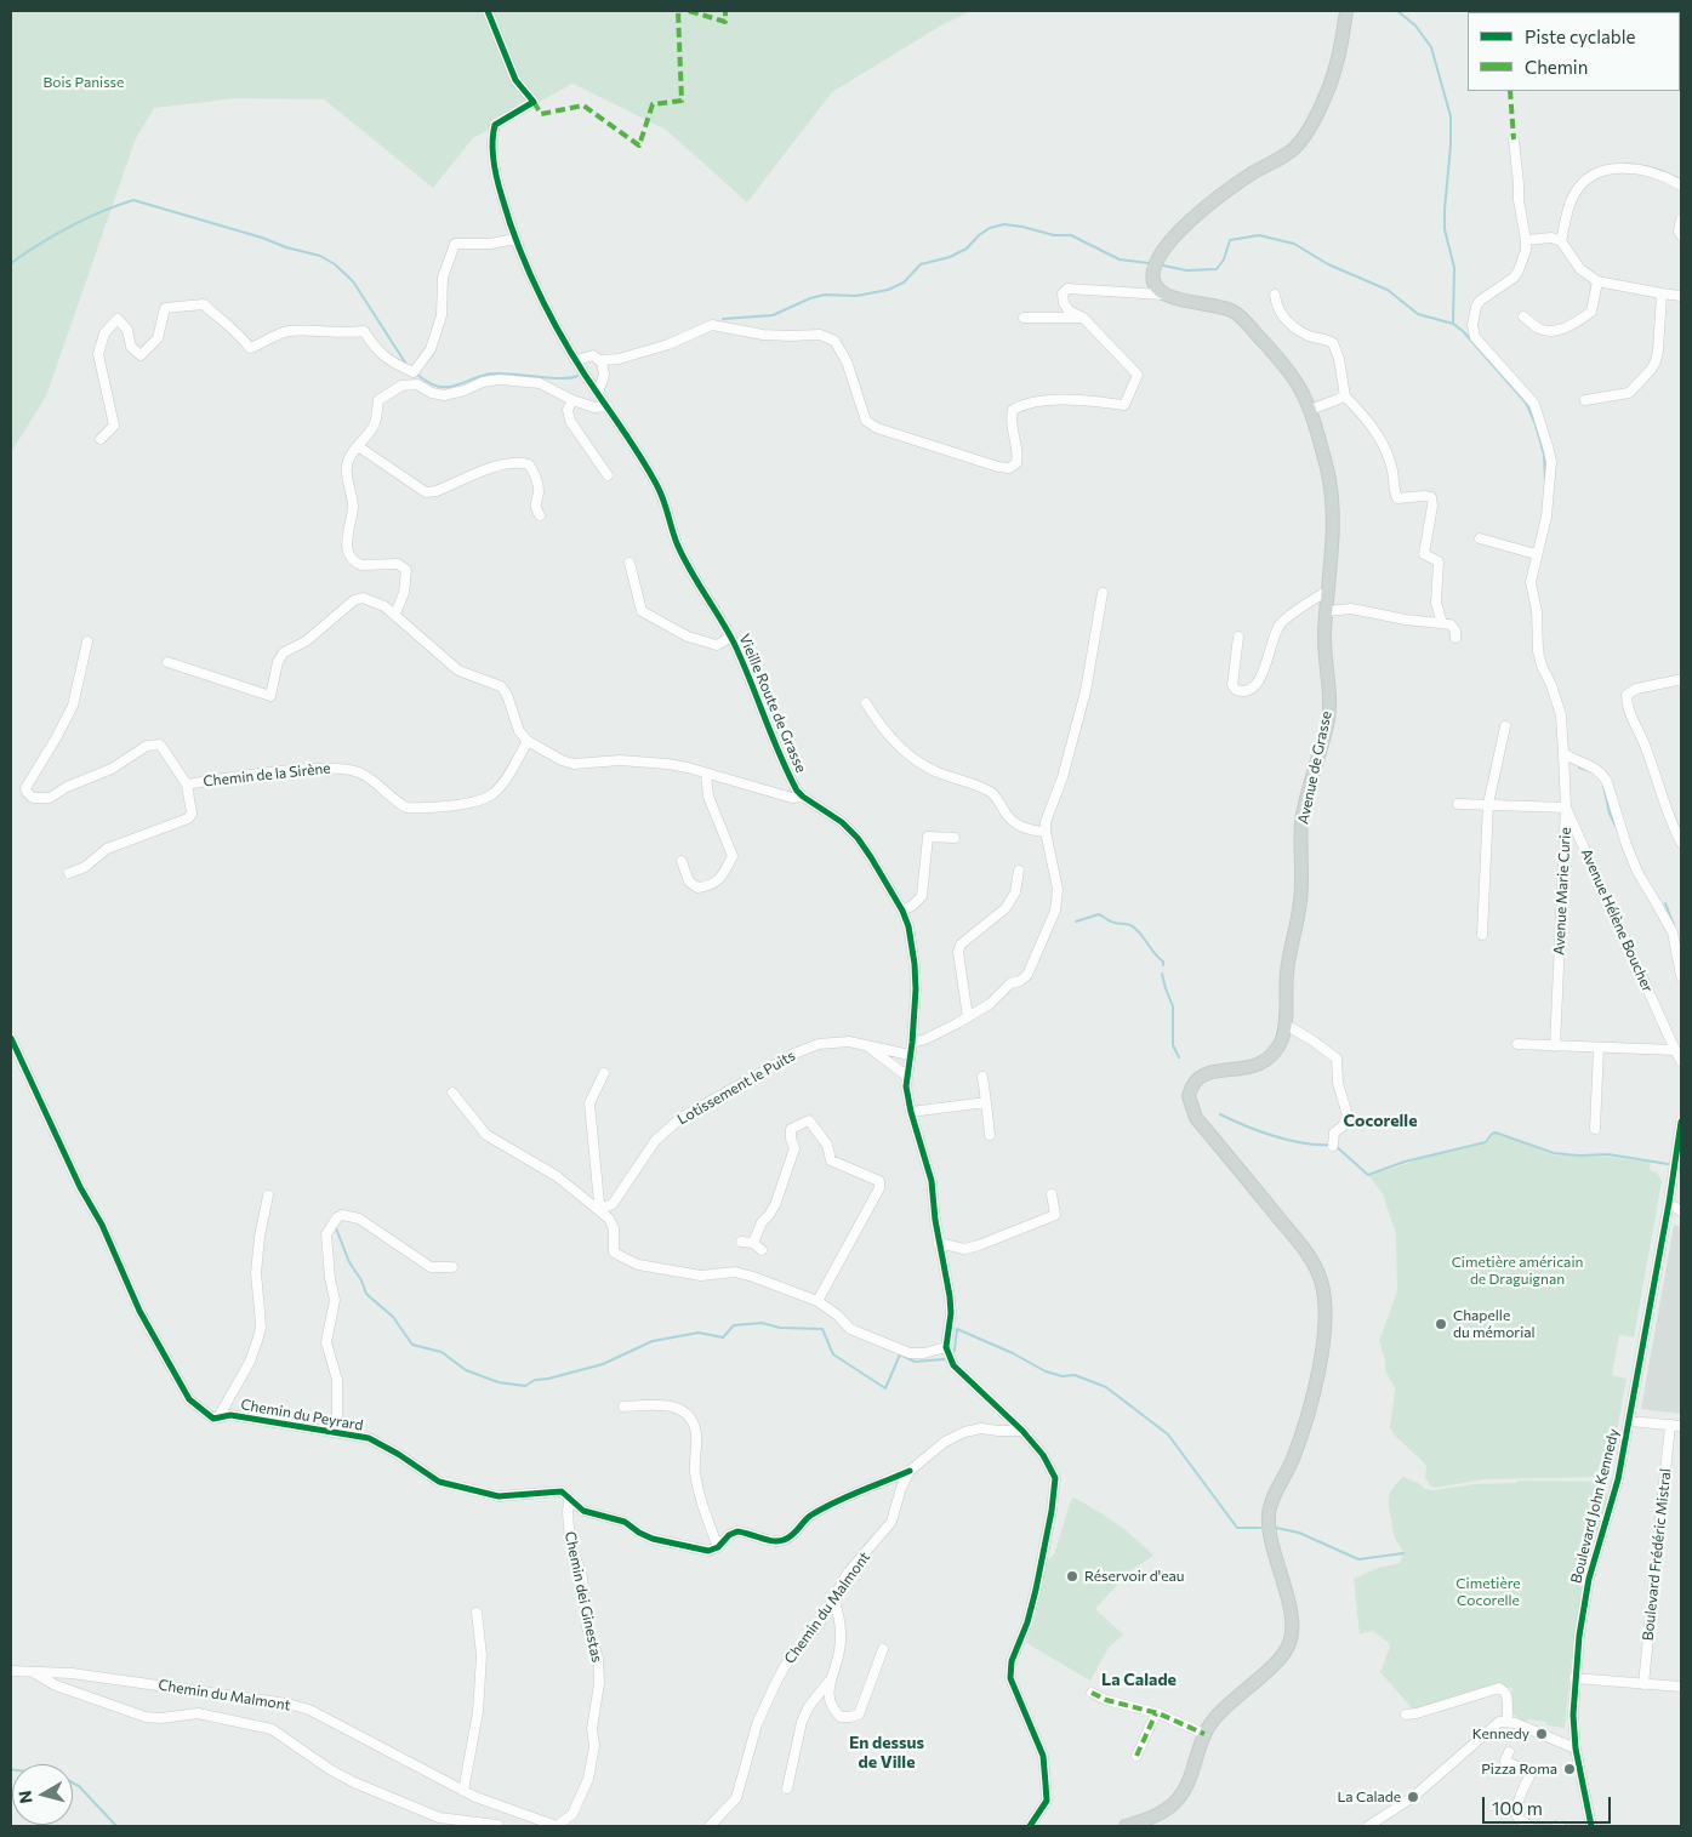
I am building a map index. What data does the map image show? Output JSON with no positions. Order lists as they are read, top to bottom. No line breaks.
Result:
{"streets":{"main road":["Avenue de Grasse"],"street":["Vieille Route de Grasse","Chemin de la Sirène","Avenue Marie Curie","Avenue Hélène Boucher","Lotissement le Puits","Chemin du Peyrard","Boulevard John Kennedy","Boulevard Frédéric Mistral","Chemin dei Ginestas","Chemin du Malmont"]},"crossings":[["Vieille Route de Grasse","Lotissement le Puits"],["Avenue Marie Curie","Avenue Hélène Boucher"],["Chemin du Peyrard","Chemin dei Ginestas"],["Chemin dei Ginestas","Chemin du Malmont"]],"districts":["Cocorelle","La Calade","En dessus de Ville"],"parks":["Bois Panisse","Cimetière américain de Draguignan","Cimetière Cocorelle"],"places":["Chapelle du mémorial","Réservoir d'eau","Kennedy","Pizza Roma","La Calade"],"legend":["Piste cyclable","Chemin"],"scale_bar":"100 m","north":"left"}
